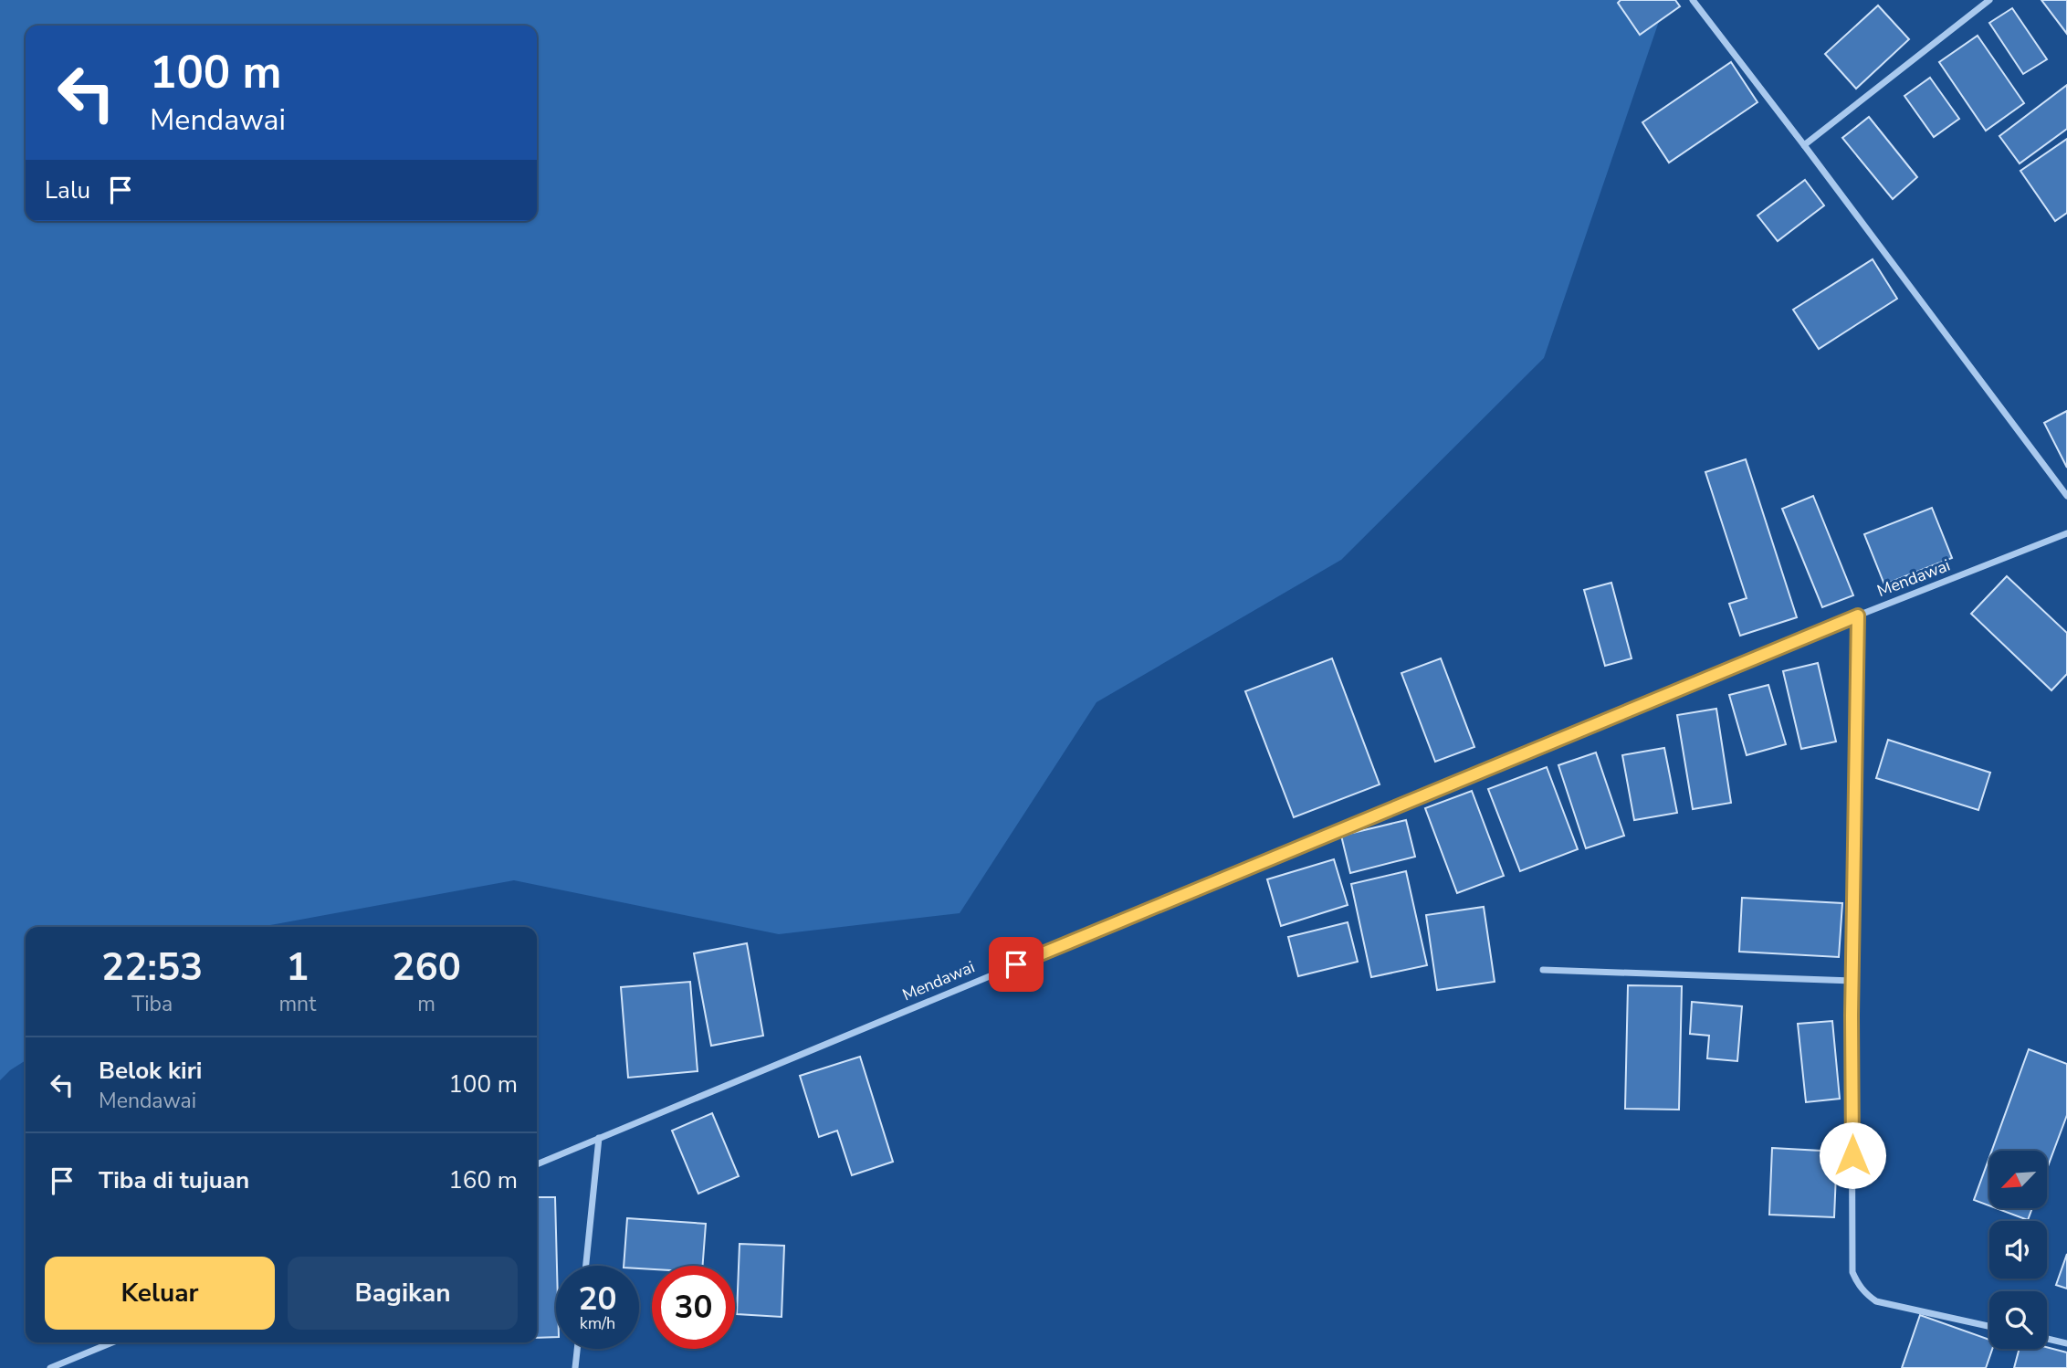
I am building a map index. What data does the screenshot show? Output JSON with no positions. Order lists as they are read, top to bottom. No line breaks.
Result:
{"streets":{"street":["Mendawai"]},"north":"bottom left","page":{"turn":["100 m","Mendawai"],"then":"Lalu","eta":["22:53","Tiba","1","mnt","260","m"],"list":[{"name":"Belok kiri","note":"Mendawai","value":"100 m"},{"name":"Tiba di tujuan","value":"160 m"}],"buttons":["Keluar","Bagikan"],"speed":"20 km/h","limit":"30"}}
